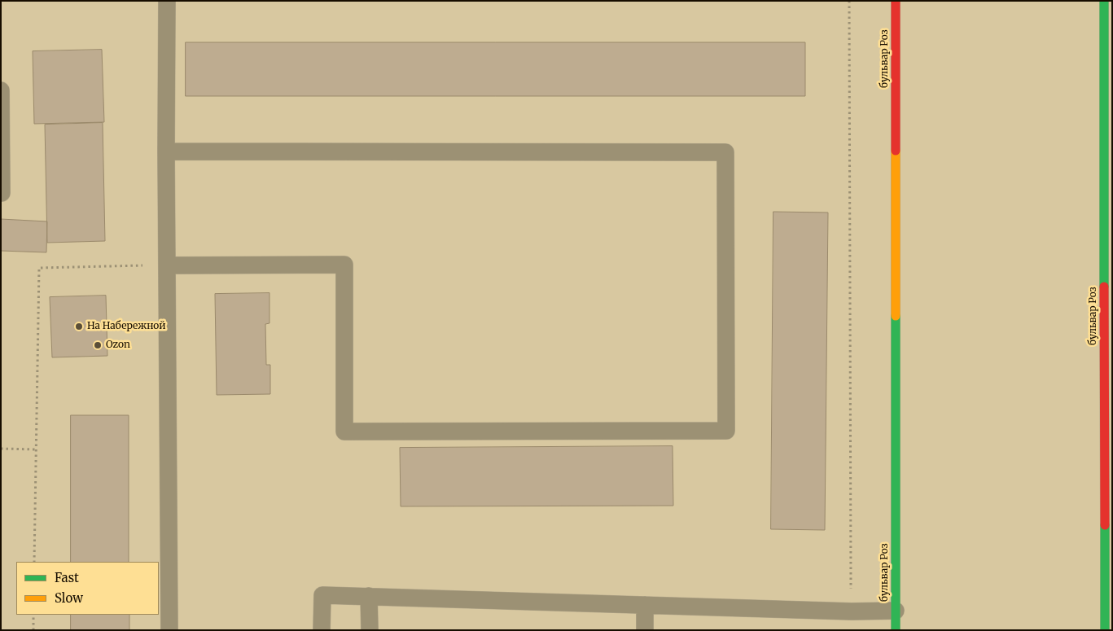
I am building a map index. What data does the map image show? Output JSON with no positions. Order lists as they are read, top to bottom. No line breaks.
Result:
{"streets":{"street":["бульвар Роз"]},"places":["На Набережной","Ozon"],"legend":["Fast","Slow"]}
